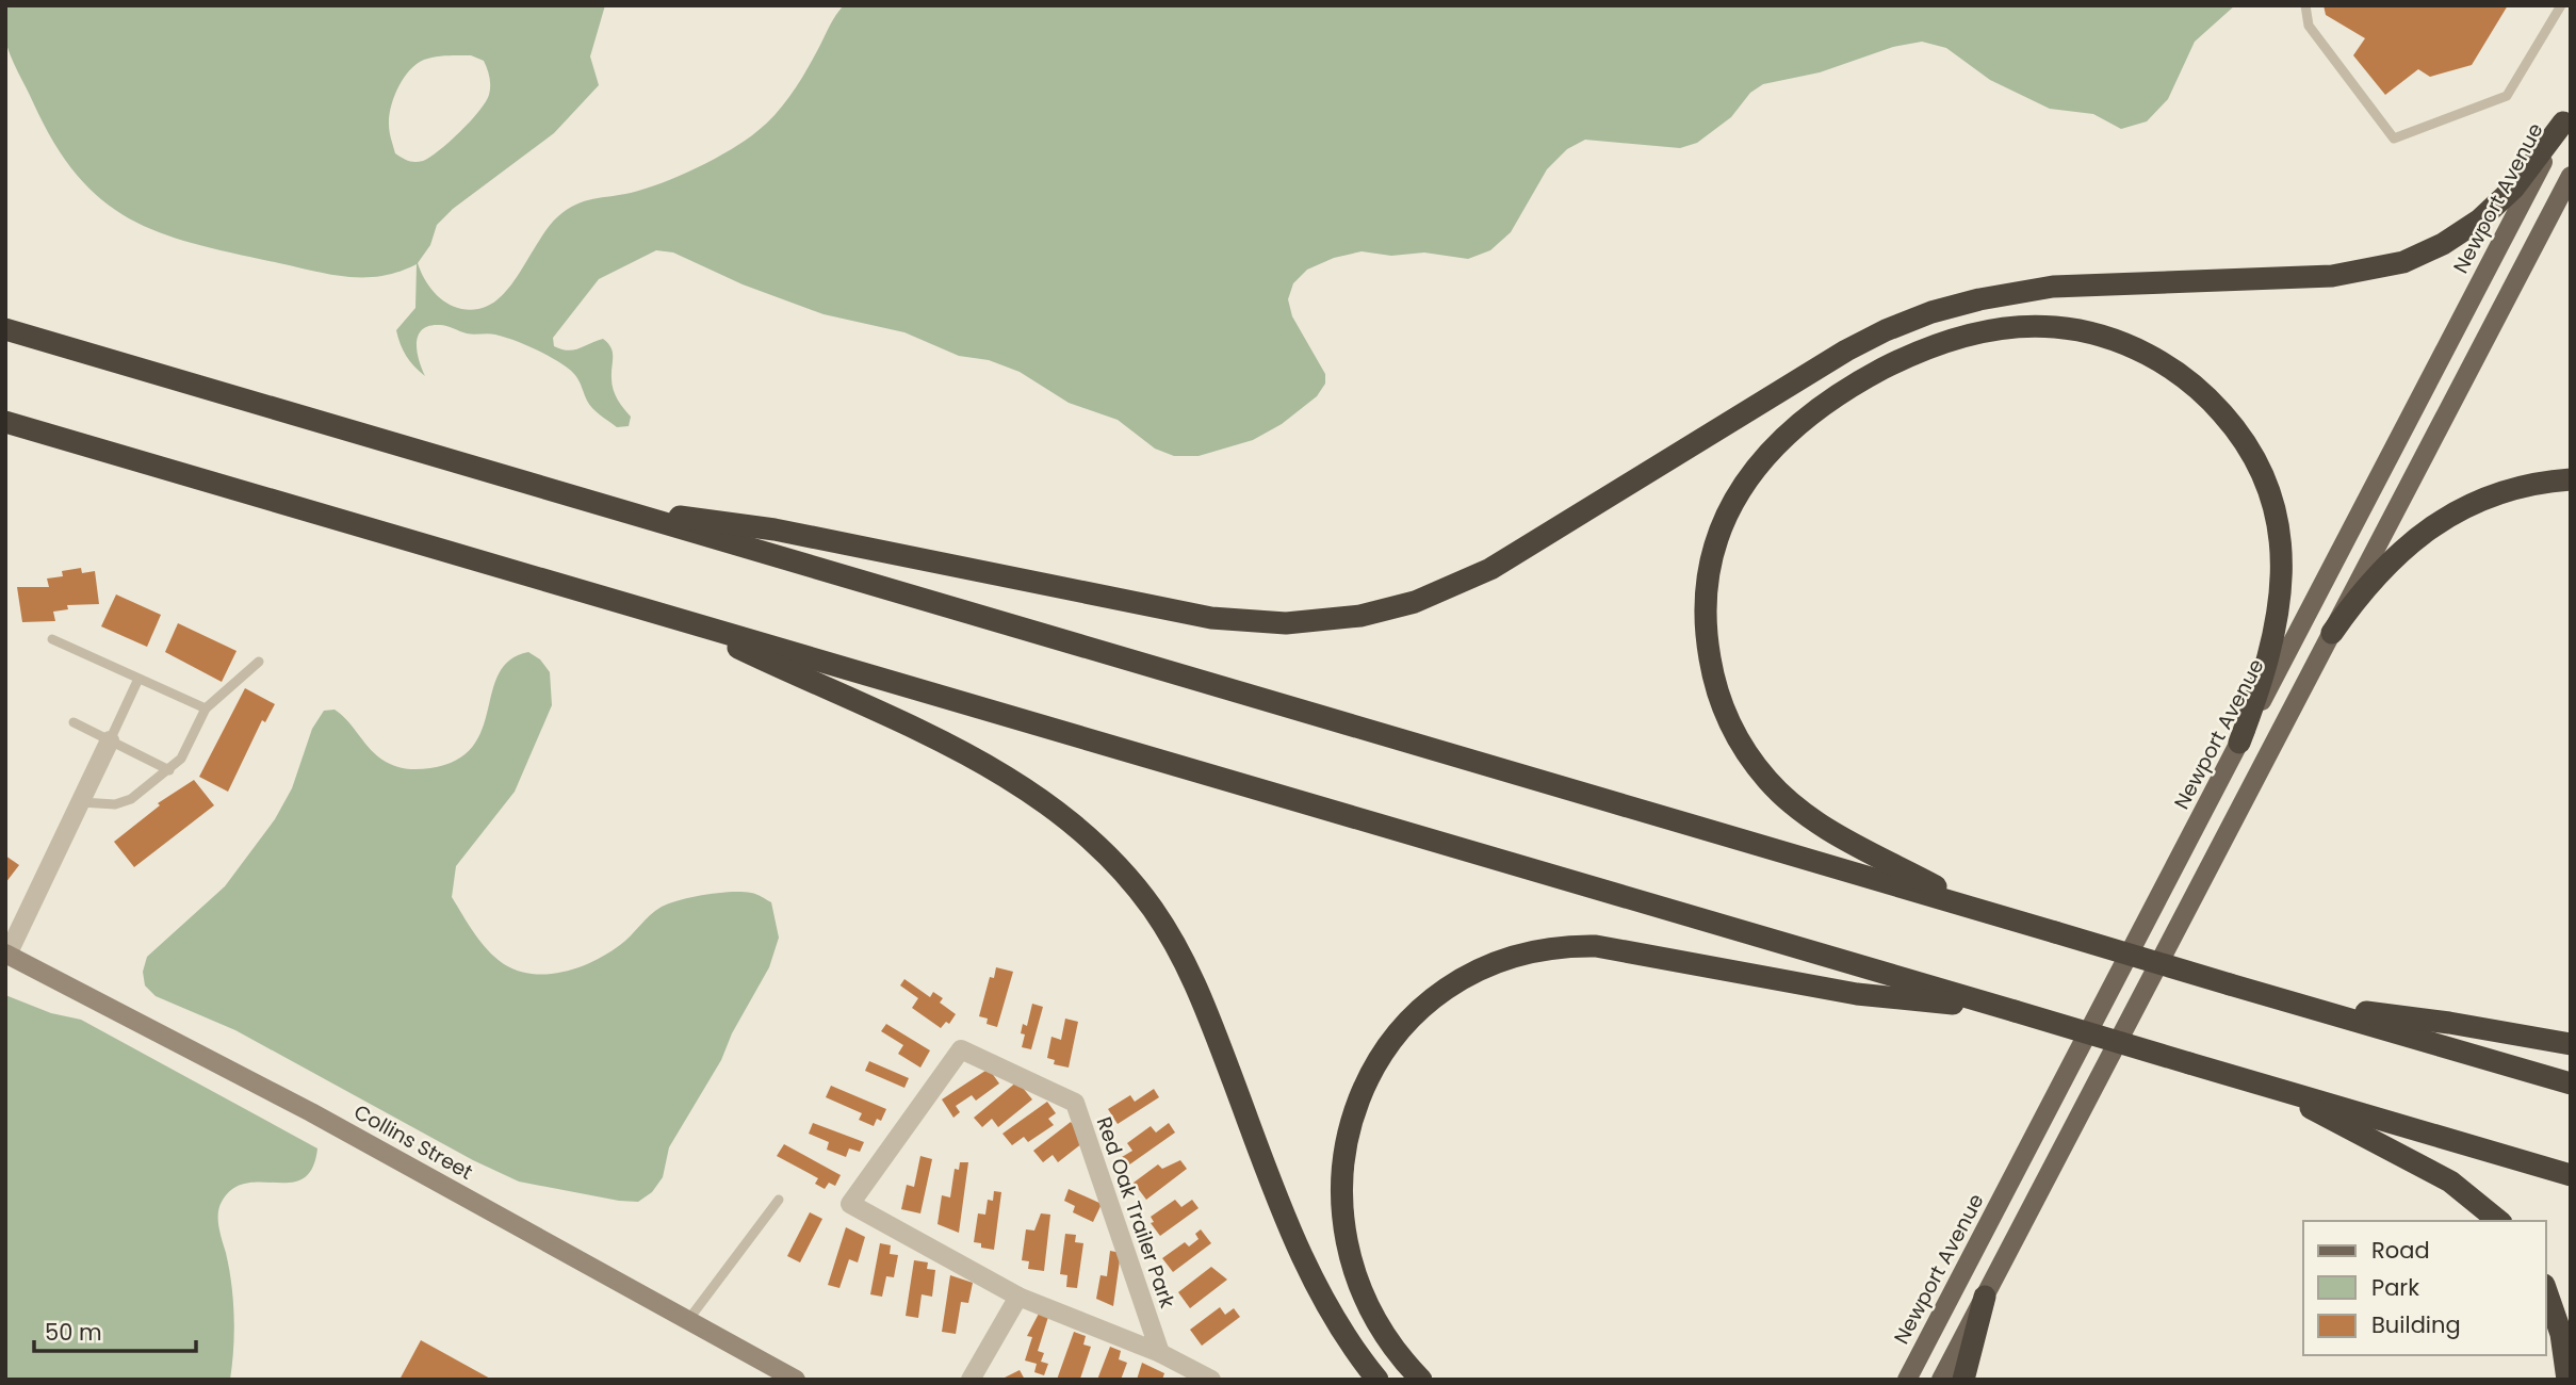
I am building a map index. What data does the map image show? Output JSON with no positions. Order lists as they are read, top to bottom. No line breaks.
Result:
{"streets":{"main road":["Newport Avenue"],"street":["Collins Street","Red Oak Trailer Park"]},"legend":["Road","Park","Building"],"scale_bar":"50 m"}
